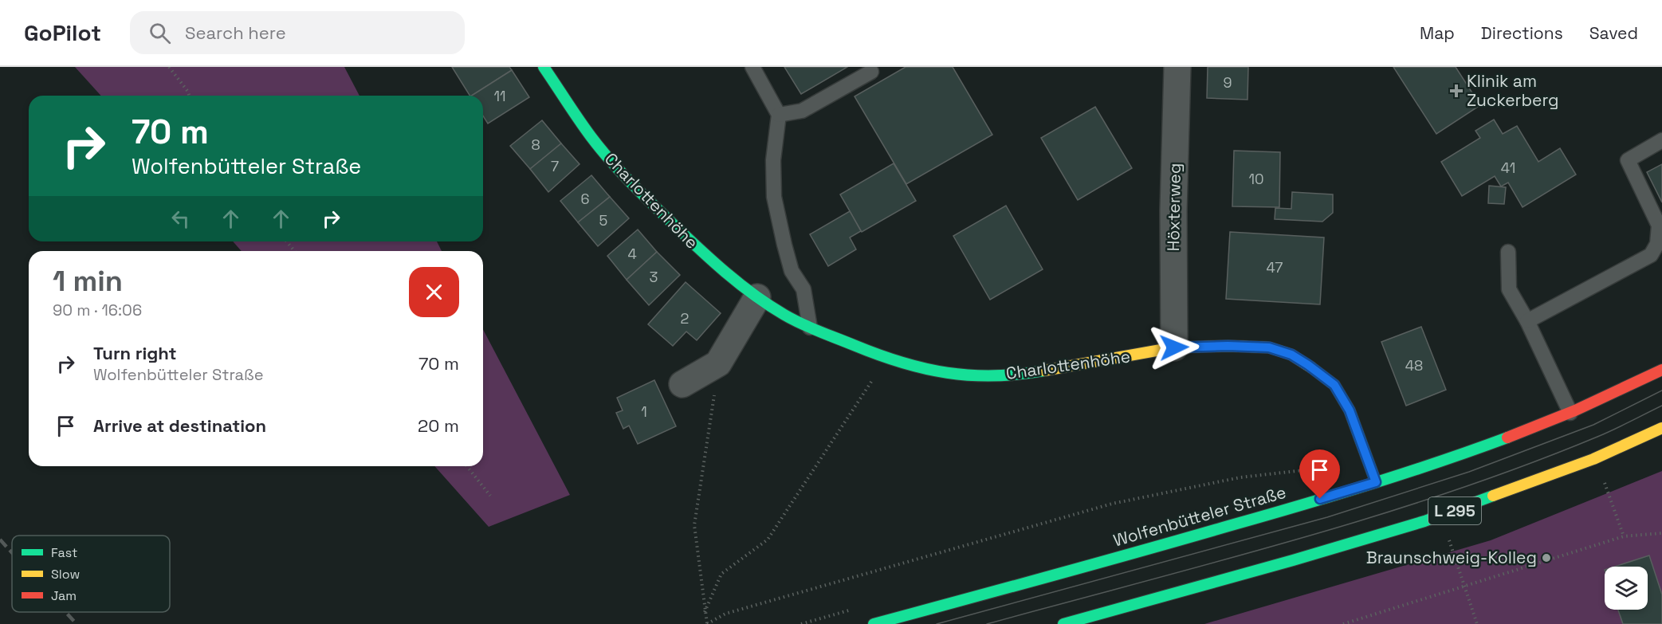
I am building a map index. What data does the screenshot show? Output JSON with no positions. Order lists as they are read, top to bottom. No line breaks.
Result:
{"streets":{"main road":["Charlottenhöhe","L 295","Wolfenbütteler Straße"],"street":["Höxterweg"]},"crossings":[["Charlottenhöhe","Höxterweg"],["Charlottenhöhe","Wolfenbütteler Straße"]],"places":{"health":["Klinik am Zuckerberg"],"other":["Braunschweig-Kolleg"]},"house_numbers":["9","11","8","7","41","10","6","5","4","47","3","2","48","1"],"legend":["Fast","Slow","Jam"],"page":{"header":"GoPilot","search":"Search here","nav":["Map","Directions","Saved"],"turn":["70 m","Wolfenbütteler Straße"],"heading":["1 min","90 m · 16:06"],"list":[{"name":"Turn right","note":"Wolfenbütteler Straße","value":"70 m"},{"name":"Arrive at destination","value":"20 m"}]}}
